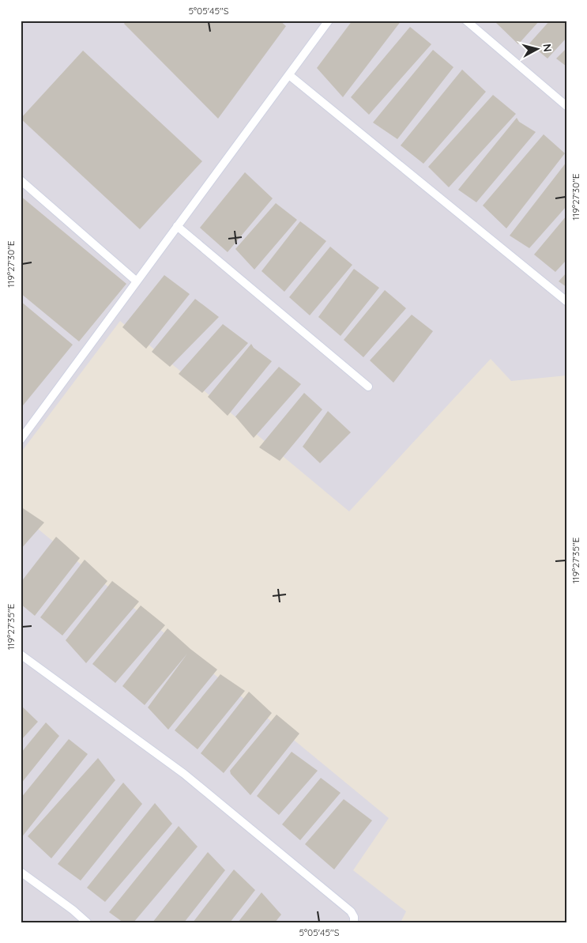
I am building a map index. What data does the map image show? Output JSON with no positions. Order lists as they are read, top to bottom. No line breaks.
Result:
{"north":"right","coordinates":["5°05'45\"S","119°27'30\"E","119°27'35\"E"]}
